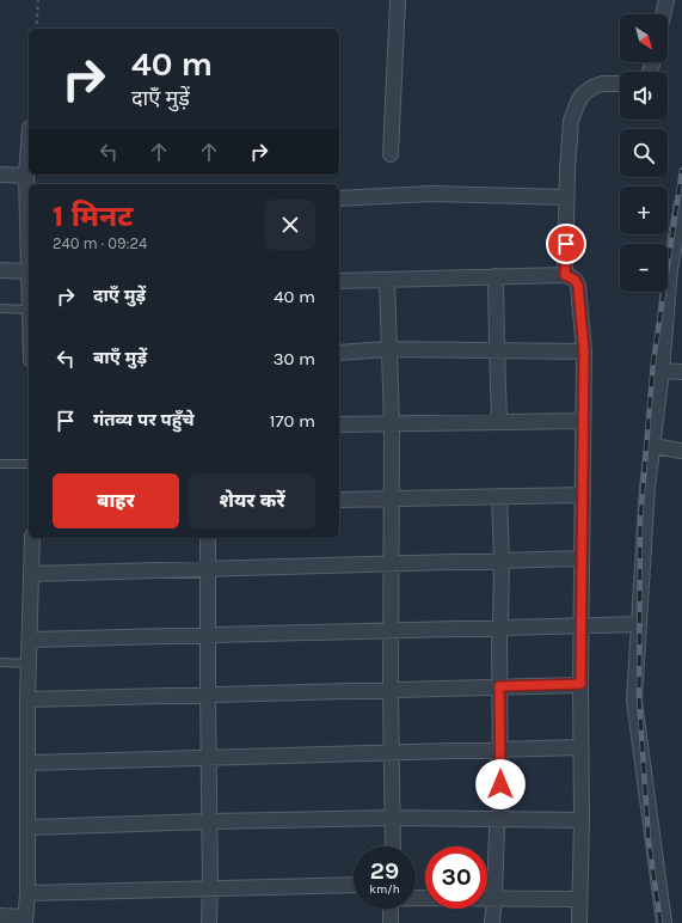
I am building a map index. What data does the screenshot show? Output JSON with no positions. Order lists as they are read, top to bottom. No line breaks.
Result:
{"north":"bottom right","page":{"map_buttons":["+","−"],"turn":["40 m","दाएँ मुड़ें"],"heading":["1 मिनट","240 m · 09:24"],"list":[{"name":"दाएँ मुड़ें","value":"40 m"},{"name":"बाएँ मुड़ें","value":"30 m"},{"name":"गंतव्य पर पहुँचे","value":"170 m"}],"buttons":["बाहर","शेयर करें"],"speed":"29 km/h","limit":"30"}}
